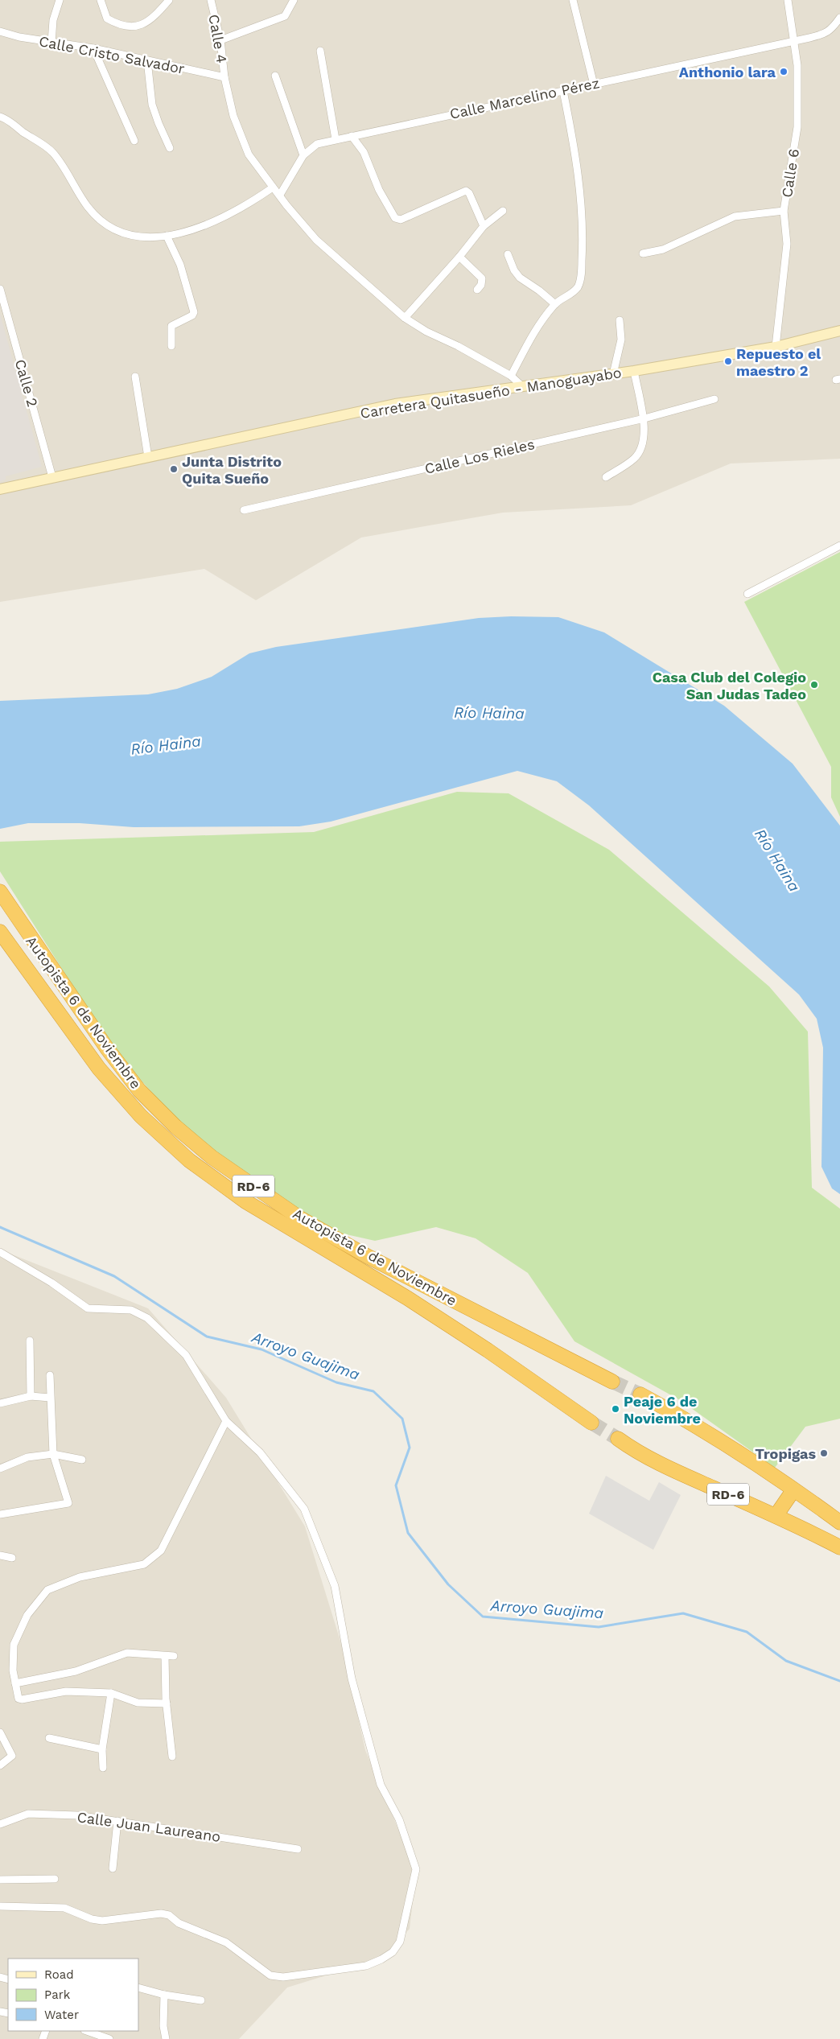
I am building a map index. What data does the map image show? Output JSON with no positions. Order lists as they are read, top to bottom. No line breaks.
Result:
{"streets":{"highway":["Autopista 6 de Noviembre","RD-6"],"street":["Calle 4","Calle Cristo Salvador","Calle Marcelino Pérez","Calle 6","Calle 2","Carretera Quitasueño - Manoguayabo","Calle Los Rieles","Calle Juan Laureano"]},"crossings":[["Calle 4","Calle Cristo Salvador"],["Calle 4","Calle Marcelino Pérez"],["Calle 4","Carretera Quitasueño - Manoguayabo"],["Calle Marcelino Pérez","Calle 6"],["Calle 6","Carretera Quitasueño - Manoguayabo"],["Calle 2","Carretera Quitasueño - Manoguayabo"]],"water":["Río Haina","Arroyo Guajima"],"places":["Anthonio lara","Repuesto el maestro 2","Junta Distrito Quita Sueño","Casa Club del Colegio San Judas Tadeo","Peaje 6 de Noviembre","Tropigas"],"legend":["Road","Park","Water"]}
